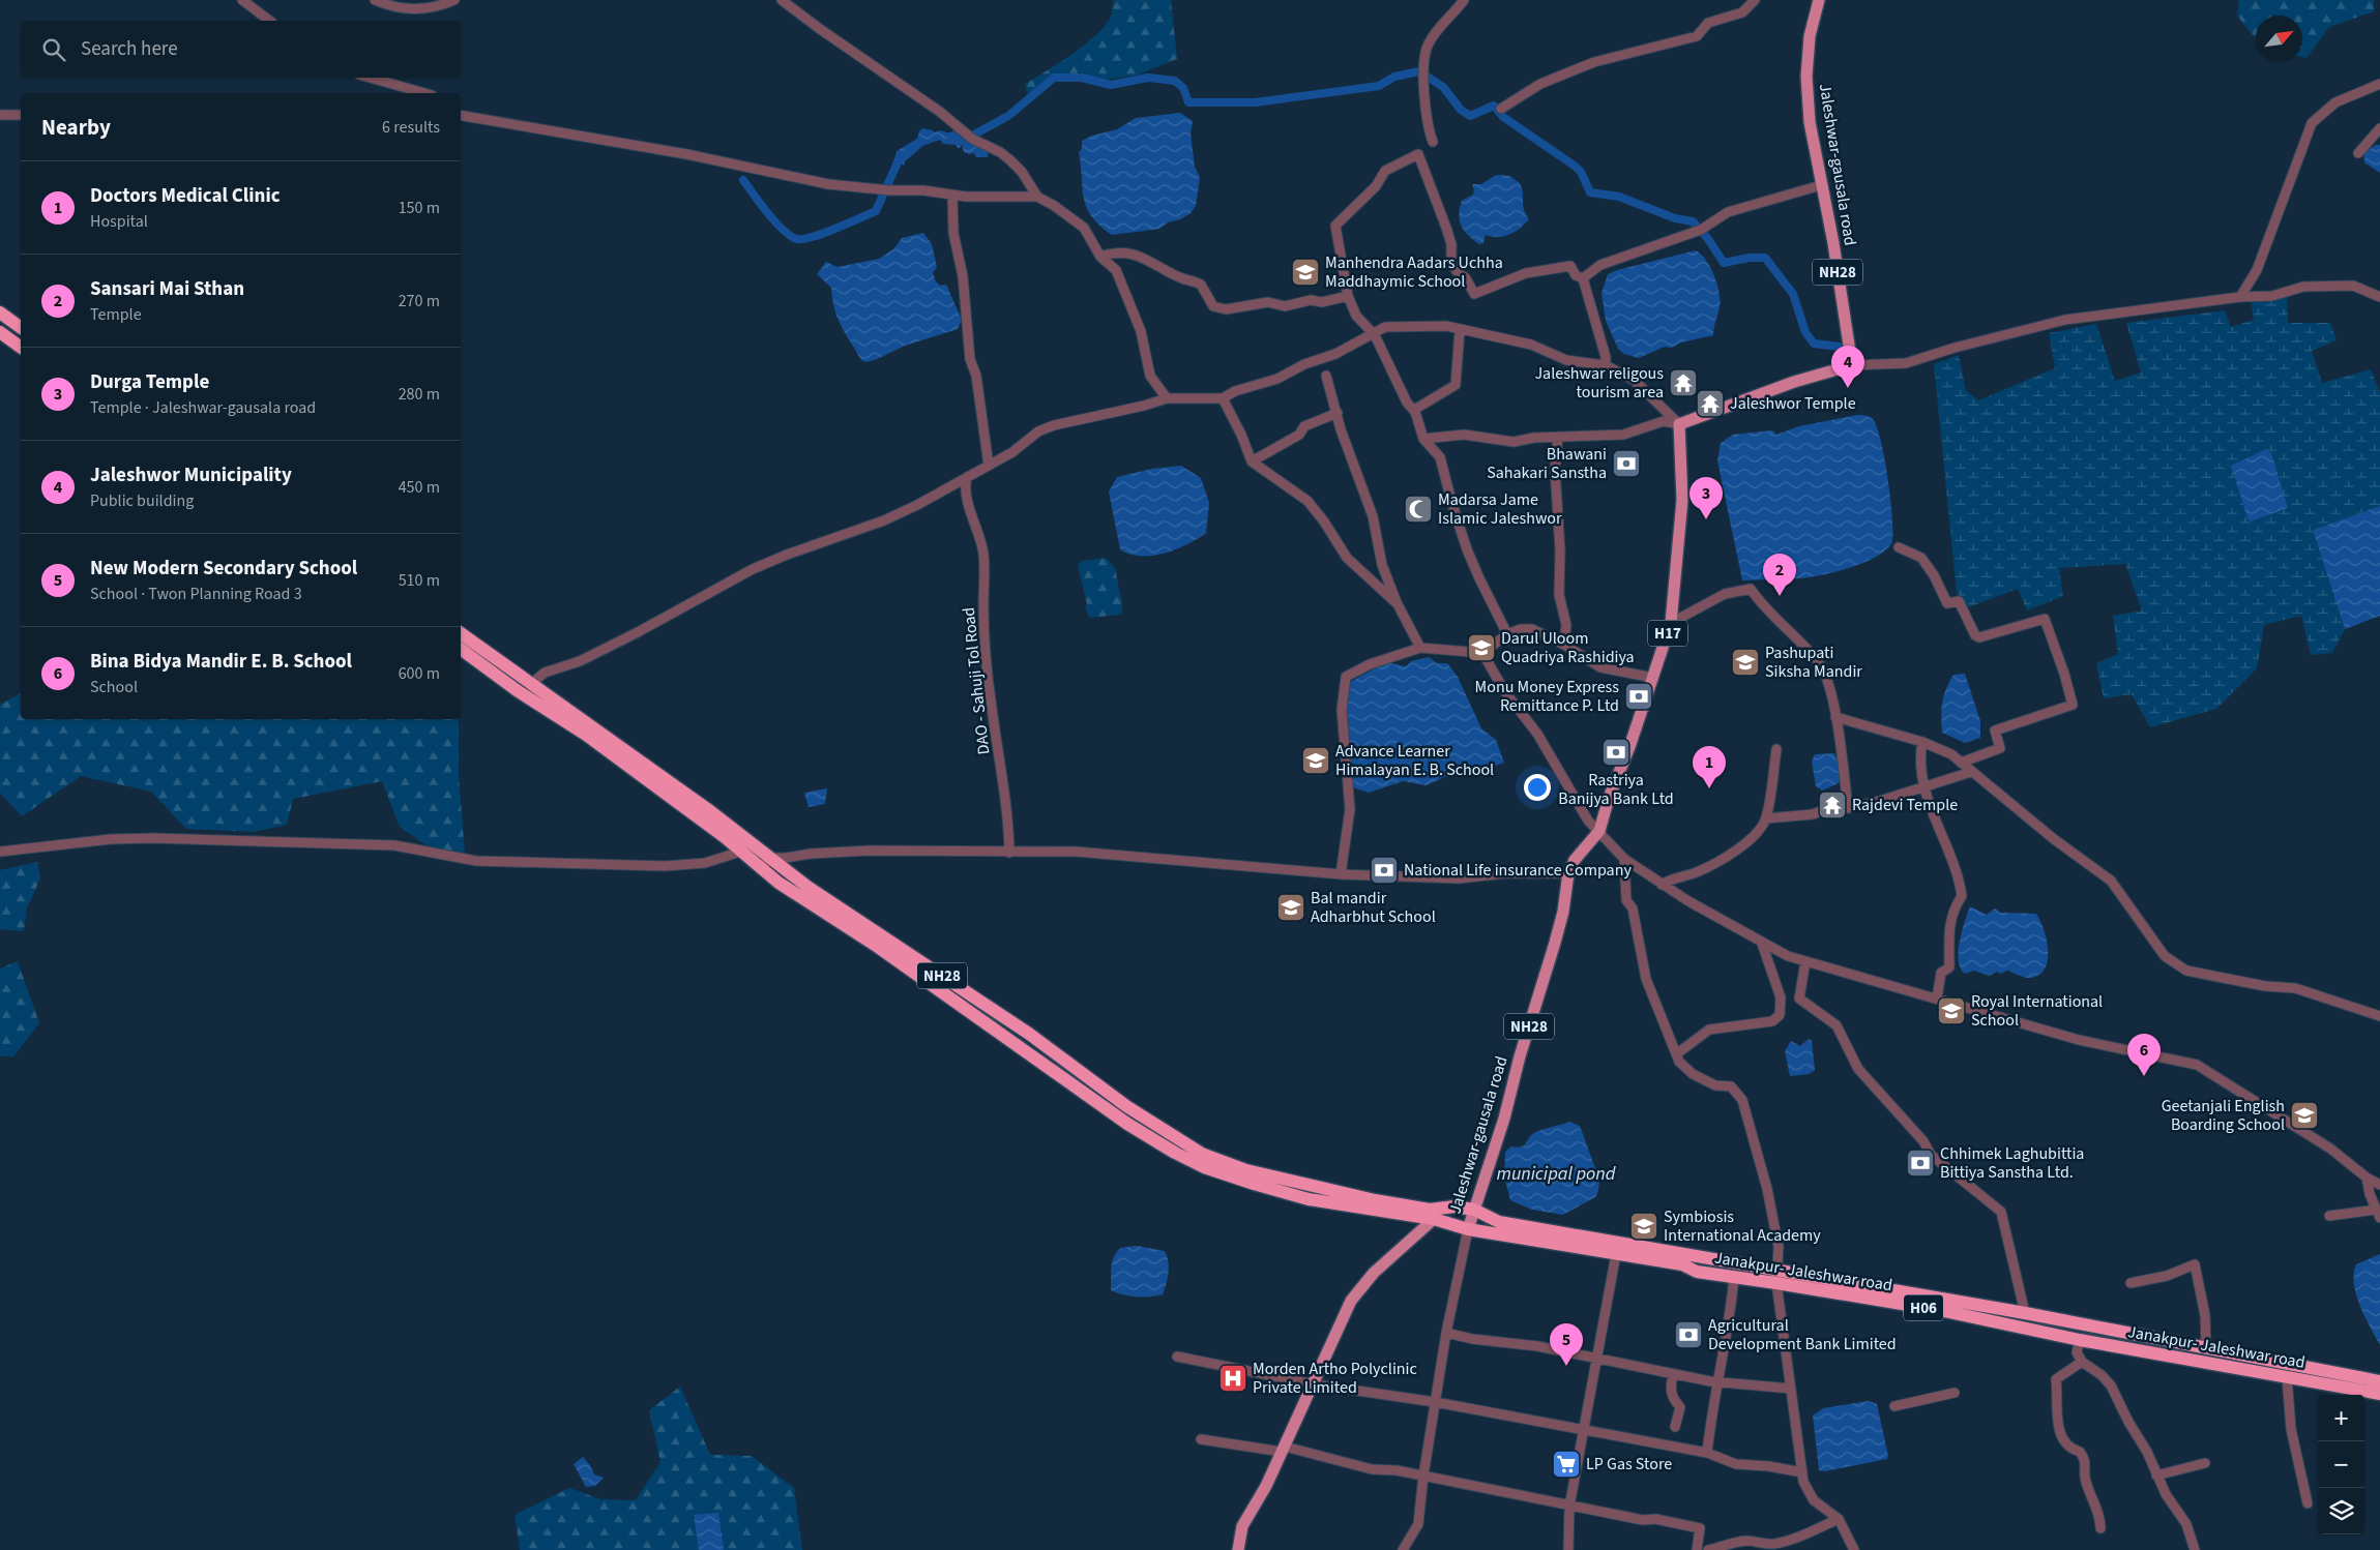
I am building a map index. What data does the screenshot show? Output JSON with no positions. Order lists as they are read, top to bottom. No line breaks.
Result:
{"streets":{"highway":["NH28","Janakpur- Jaleshwar road","H06"],"main road":["Jaleshwar-gausala road","H17"],"street":["DAO - Sahuji Tol Road"]},"crossings":[["Jaleshwar-gausala road","NH28"],["Jaleshwar-gausala road","Janakpur- Jaleshwar road"],["Jaleshwar-gausala road","H06"],["NH28","Janakpur- Jaleshwar road"],["NH28","H06"],["Janakpur- Jaleshwar road","H06"]],"water":["municipal pond"],"places":{"school or university":["Manhendra Aadars Uchha Maddhaymic School","Darul Uloom Quadriya Rashidiya","Pashupati Siksha Mandir","Advance Learner Himalayan E. B. School","Bal mandir Adharbhut School","Royal International School","Geetanjali English Boarding School","Symbiosis International Academy"],"temple":["Jaleshwar religous tourism area","Jaleshwor Temple","Rajdevi Temple"],"bank":["Bhawani Sahakari Sanstha","Monu Money Express Remittance P. Ltd","Rastriya Banijya Bank Ltd","National Life insurance Company","Chhimek Laghubittia Bittiya Sanstha Ltd.","Agricultural Development Bank Limited"],"mosque":["Madarsa Jame Islamic Jaleshwor"],"hospital":["Morden Artho Polyclinic Private Limited"],"supermarket":["LP Gas Store"]},"north":"top right","page":{"search":"Search here","heading":["Nearby","6 results"],"list":[{"mark":"1","name":"Doctors Medical Clinic","note":"Hospital","value":"150 m"},{"mark":"2","name":"Sansari Mai Sthan","note":"Temple","value":"270 m"},{"mark":"3","name":"Durga Temple","note":"Temple · Jaleshwar-gausala road","value":"280 m"},{"mark":"4","name":"Jaleshwor Municipality","note":"Public building","value":"450 m"},{"mark":"5","name":"New Modern Secondary School","note":"School · Twon Planning Road 3","value":"510 m"},{"mark":"6","name":"Bina Bidya Mandir E. B. School","note":"School","value":"600 m"}],"pins":["4","3","2","1","6","5"],"map_buttons":["+","−"]}}
